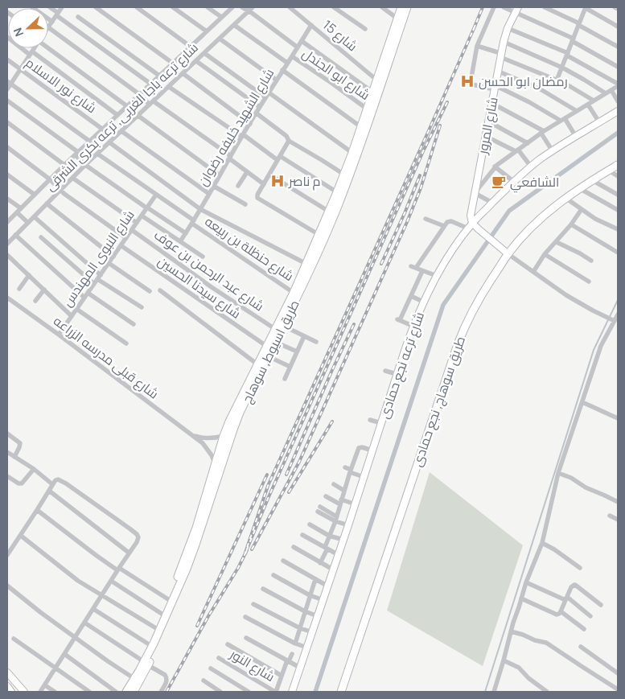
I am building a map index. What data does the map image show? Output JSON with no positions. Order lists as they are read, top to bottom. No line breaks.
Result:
{"streets":{"main road":["طريق اسيوط, سوهاج","طريق سوهاج, نجع حمادى"],"street":["شارع 15","شارع ابو الجندل","شارع نور الاسلام","شارع ترعه باجا الغربى, ترعه بكرى الشرقى","شارع المرور","شارع الشهيد خليفه رضوان","شارع حنظلة بن ربيعه","شارع النبوى المهندس","شارع عبد الرحمن بن عوف","شارع سيدنا الحسين","شارع قبلى مدرسه الزراعه","شارع ترعه نجع حمادى","شارع النور"]},"crossings":[["شارع 15","شارع الشهيد خليفه رضوان"],["شارع 15","طريق اسيوط, سوهاج"],["شارع ابو الجندل","شارع الشهيد خليفه رضوان"],["شارع ابو الجندل","طريق اسيوط, سوهاج"],["شارع ترعه باجا الغربى, ترعه بكرى الشرقى","شارع حنظلة بن ربيعه"],["شارع المرور","شارع ترعه نجع حمادى"],["شارع الشهيد خليفه رضوان","شارع حنظلة بن ربيعه"],["شارع حنظلة بن ربيعه","شارع النبوى المهندس"],["شارع حنظلة بن ربيعه","طريق اسيوط, سوهاج"],["شارع النبوى المهندس","شارع عبد الرحمن بن عوف"],["شارع النبوى المهندس","شارع سيدنا الحسين"],["شارع النبوى المهندس","شارع قبلى مدرسه الزراعه"],["شارع عبد الرحمن بن عوف","طريق اسيوط, سوهاج"],["شارع سيدنا الحسين","طريق اسيوط, سوهاج"],["طريق اسيوط, سوهاج","شارع قبلى مدرسه الزراعه"]],"places":{"hospital":["رمضان ابو الحسن","م ناصر"],"cafe":["الشافعي"]},"north":"left"}
